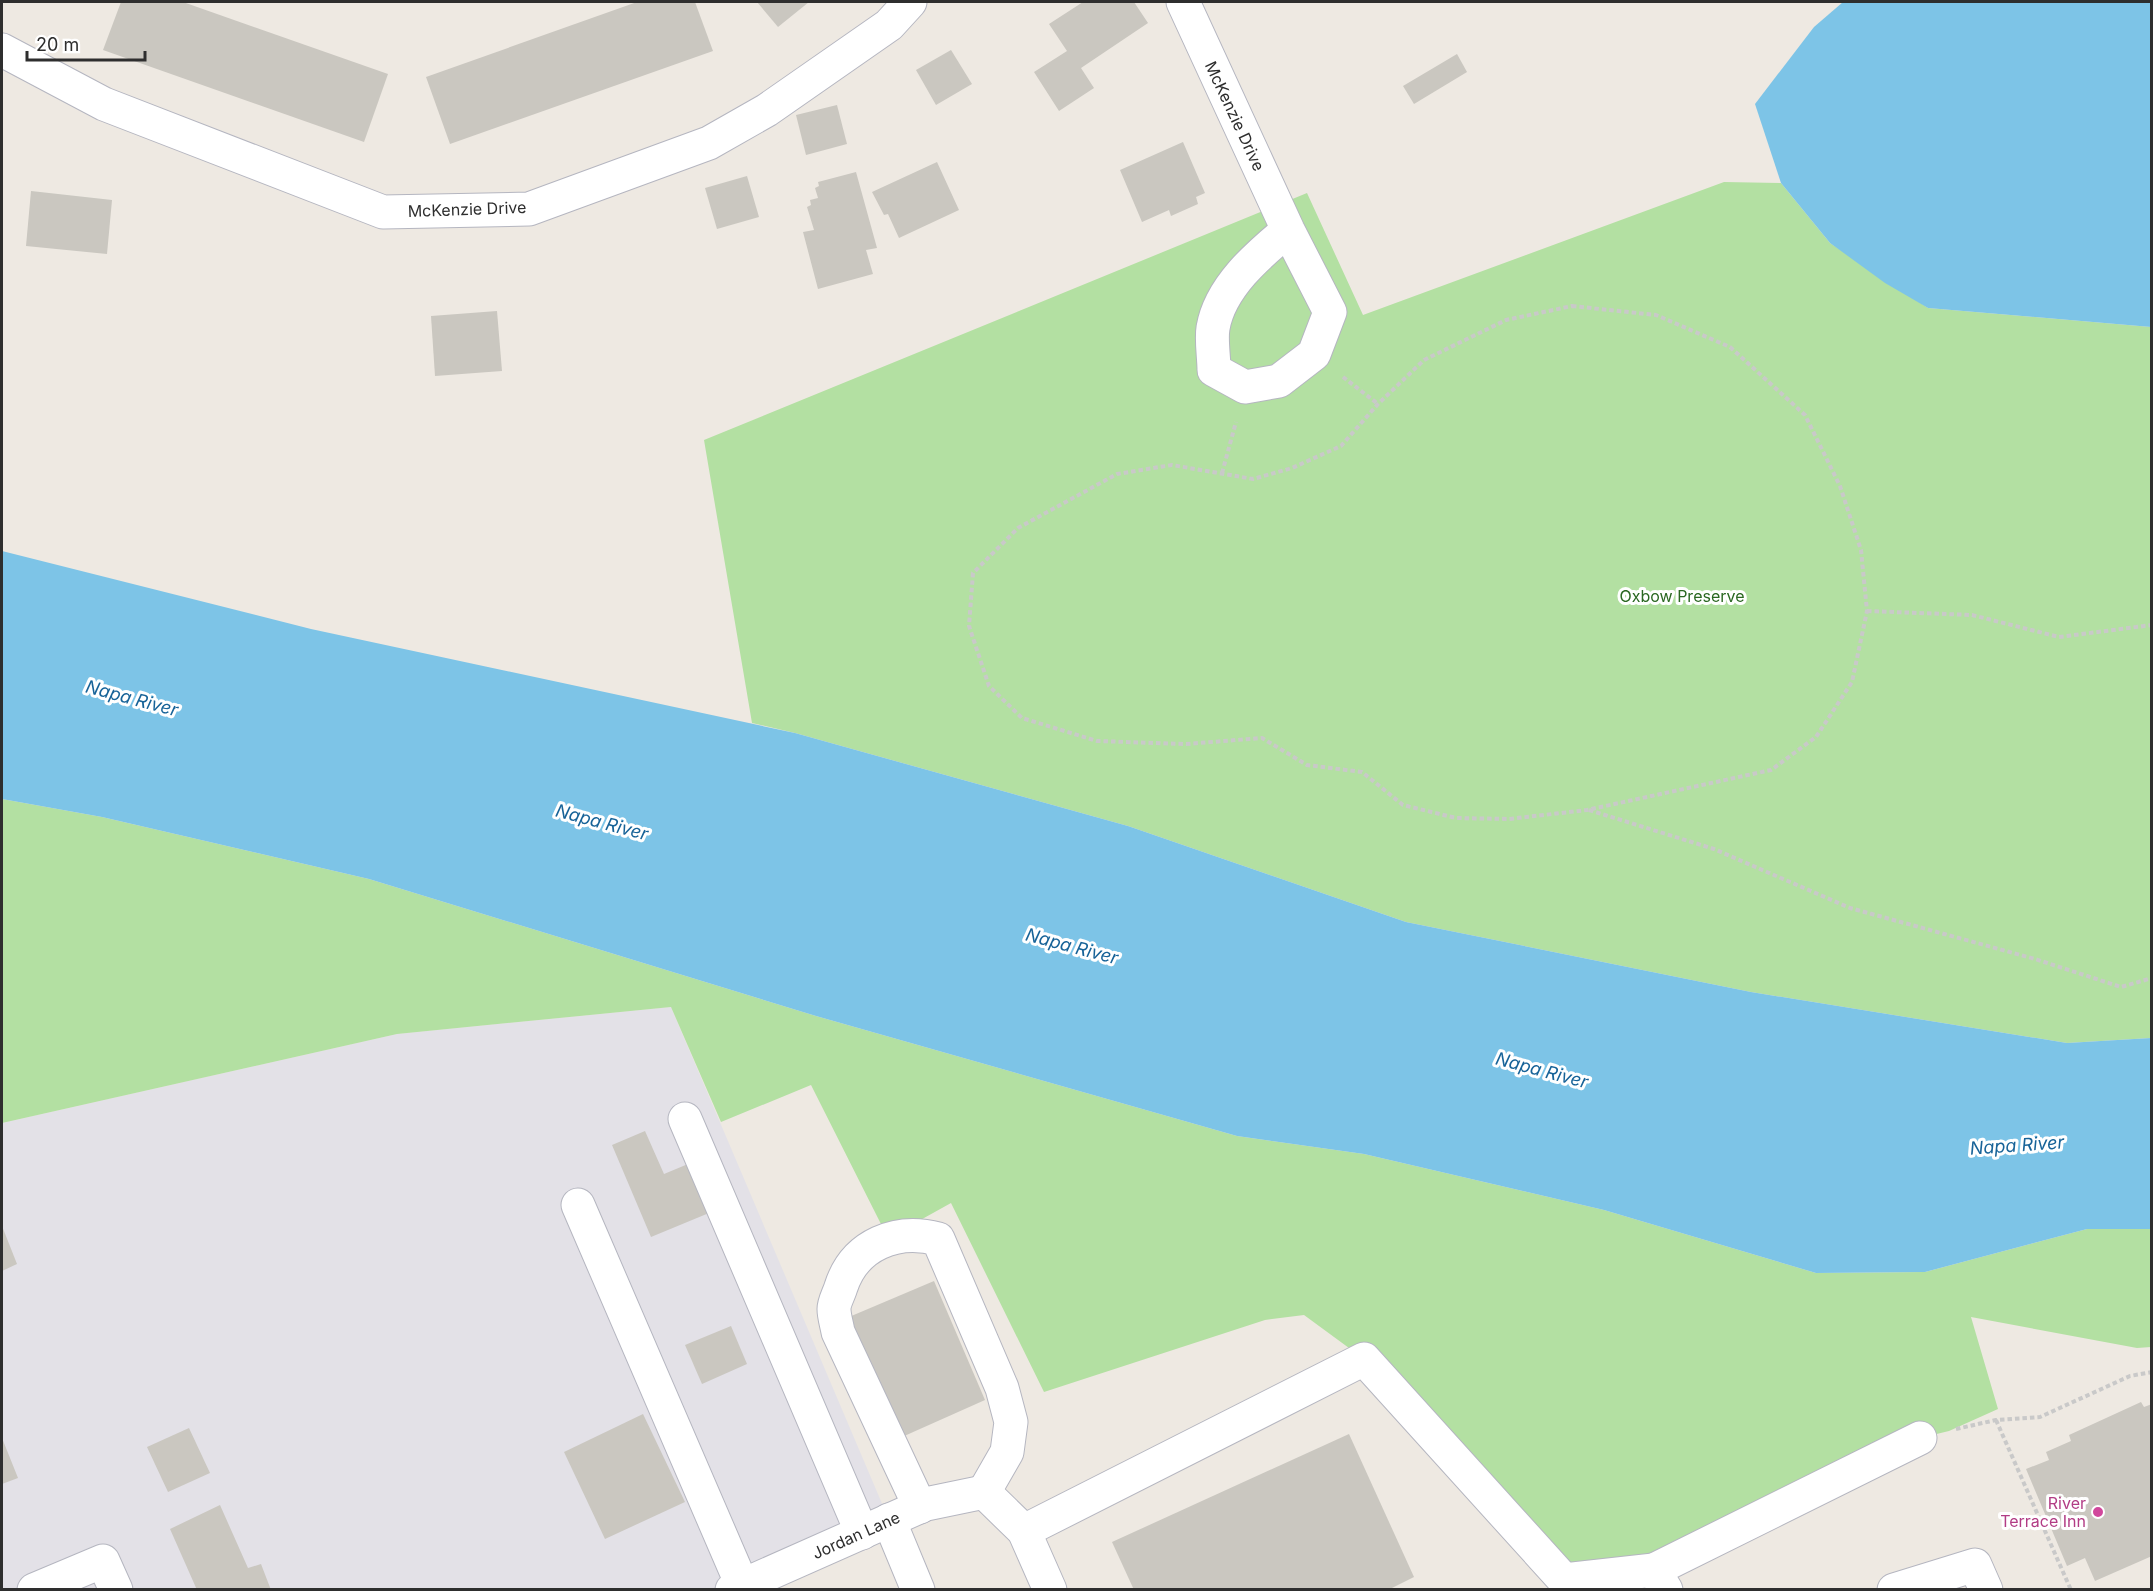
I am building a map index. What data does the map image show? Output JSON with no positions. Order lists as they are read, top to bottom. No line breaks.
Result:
{"streets":{"street":["McKenzie Drive","Jordan Lane"]},"water":["Napa River"],"parks":["Oxbow Preserve"],"places":["River Terrace Inn"],"scale_bar":"20 m"}
